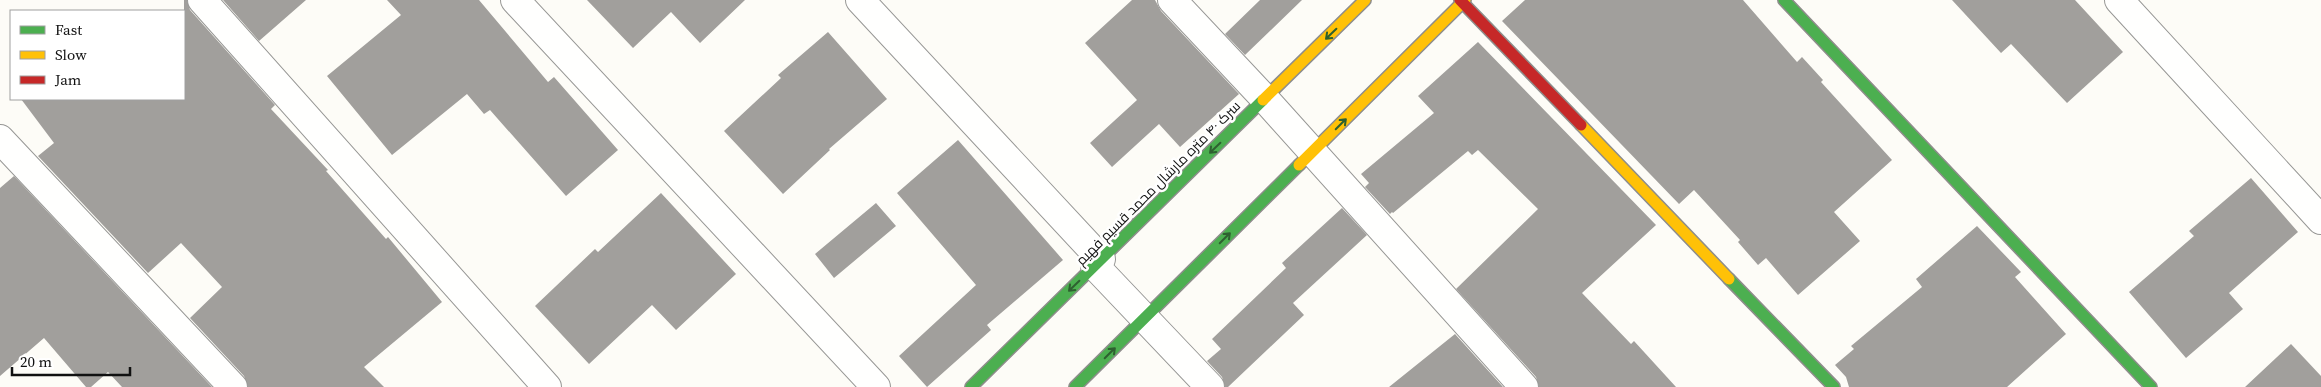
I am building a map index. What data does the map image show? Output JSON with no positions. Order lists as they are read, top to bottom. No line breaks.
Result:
{"streets":{"street":["سرک ۴۰ متره مارشال محمد قسیم فهیم"]},"legend":["Fast","Slow","Jam"],"scale_bar":"20 m"}
